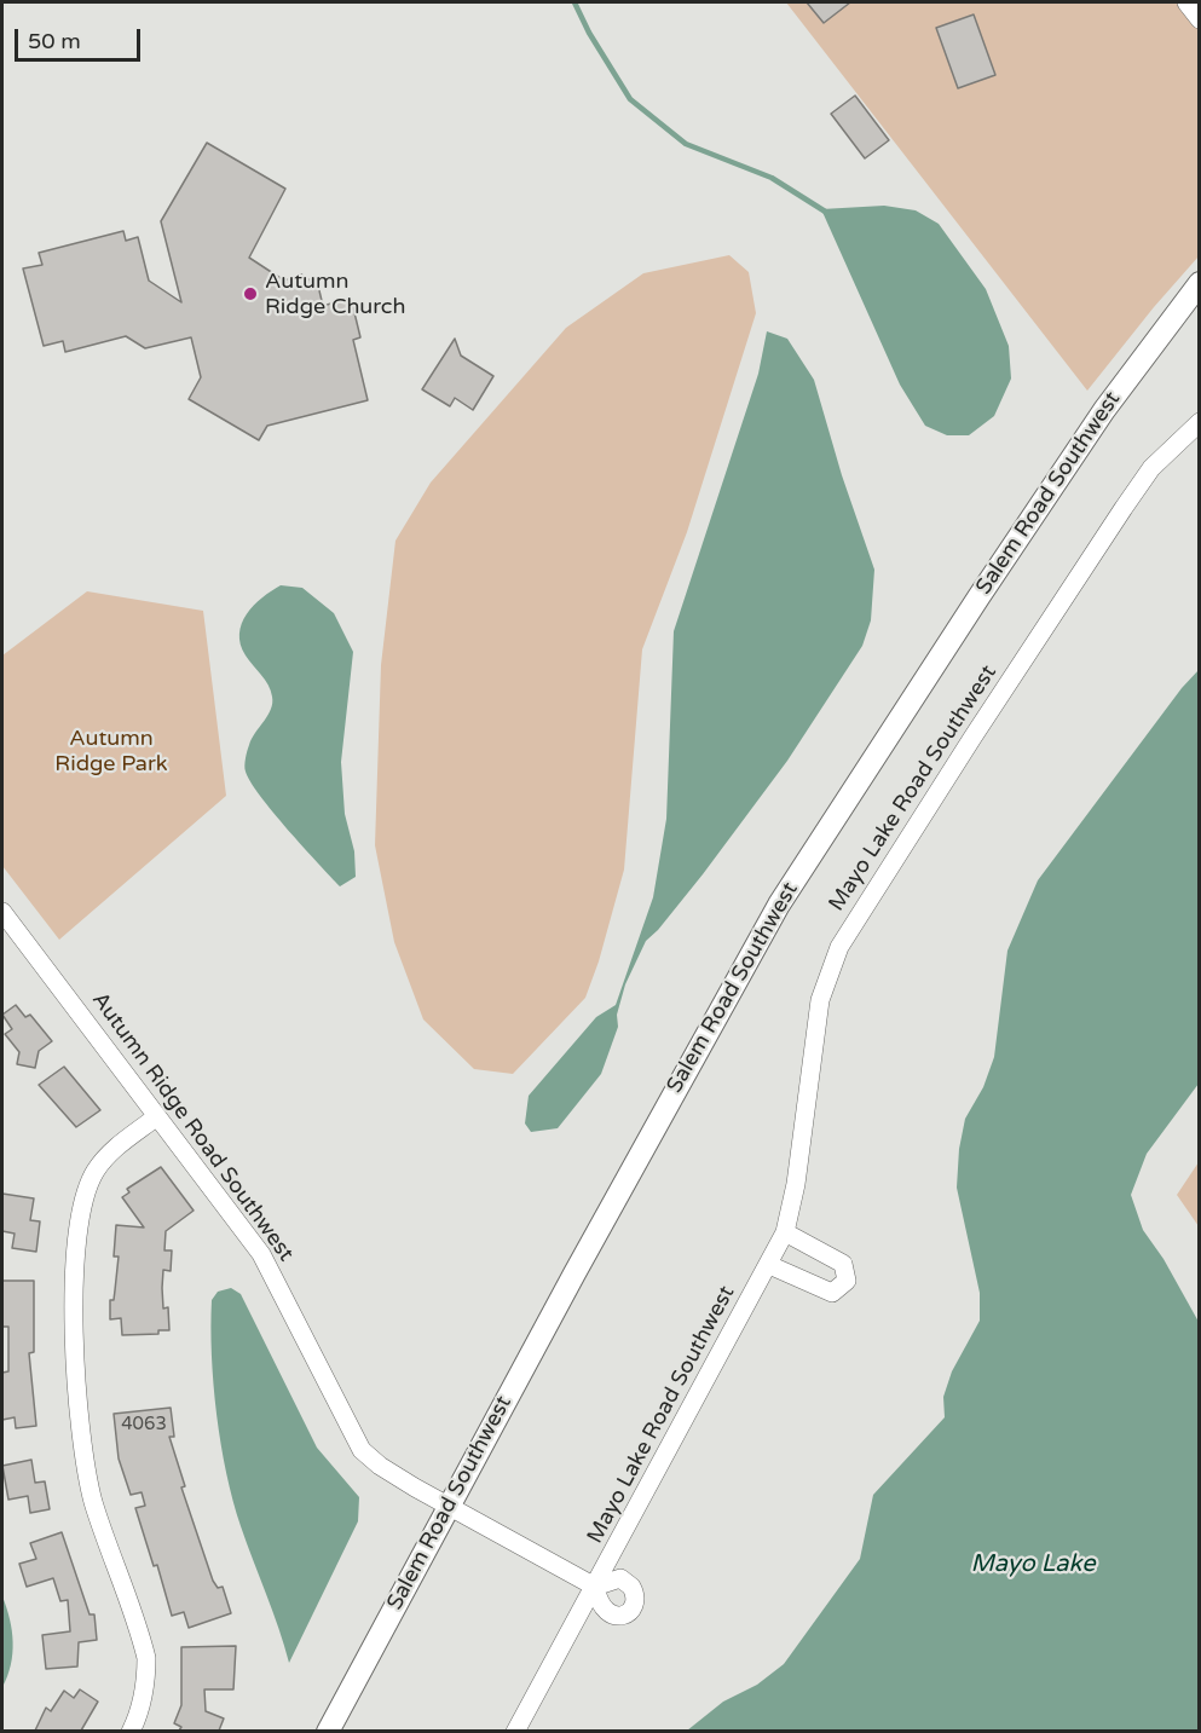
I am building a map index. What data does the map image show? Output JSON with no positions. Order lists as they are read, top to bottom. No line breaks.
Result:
{"streets":{"main road":["Salem Road Southwest"],"street":["Mayo Lake Road Southwest","Autumn Ridge Road Southwest"]},"crossings":[["Salem Road Southwest","Autumn Ridge Road Southwest"],["Mayo Lake Road Southwest","Autumn Ridge Road Southwest"]],"water":["Mayo Lake"],"parks":["Autumn Ridge Park"],"places":["Autumn Ridge Church"],"house_numbers":["4063"],"scale_bar":"50 m"}
